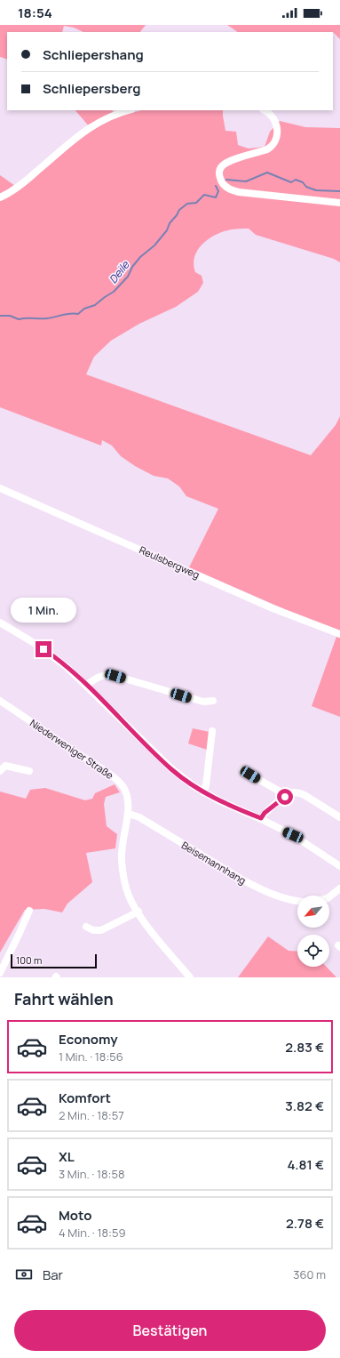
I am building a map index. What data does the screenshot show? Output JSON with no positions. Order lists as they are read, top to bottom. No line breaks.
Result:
{"streets":{"street":["Reulsbergweg","Niederweniger Straße","Beisemannhang"]},"crossings":[["Niederweniger Straße","Beisemannhang"]],"water":["Deile"],"scale_bar":"100 m","north":"bottom left","page":{"status":"18:54","banner":["Schliepershang","Schliepersberg"],"bubble":"1 Min.","scale":"100 m","heading":"Fahrt wählen","list":[{"name":"Economy","note":"1 Min. · 18:56","value":"2.83 €"},{"name":"Komfort","note":"2 Min. · 18:57","value":"3.82 €"},{"name":"XL","note":"3 Min. · 18:58","value":"4.81 €"},{"name":"Moto","note":"4 Min. · 18:59","value":"2.78 €"}],"pay":["Bar","360 m"],"buttons":"Bestätigen"}}
